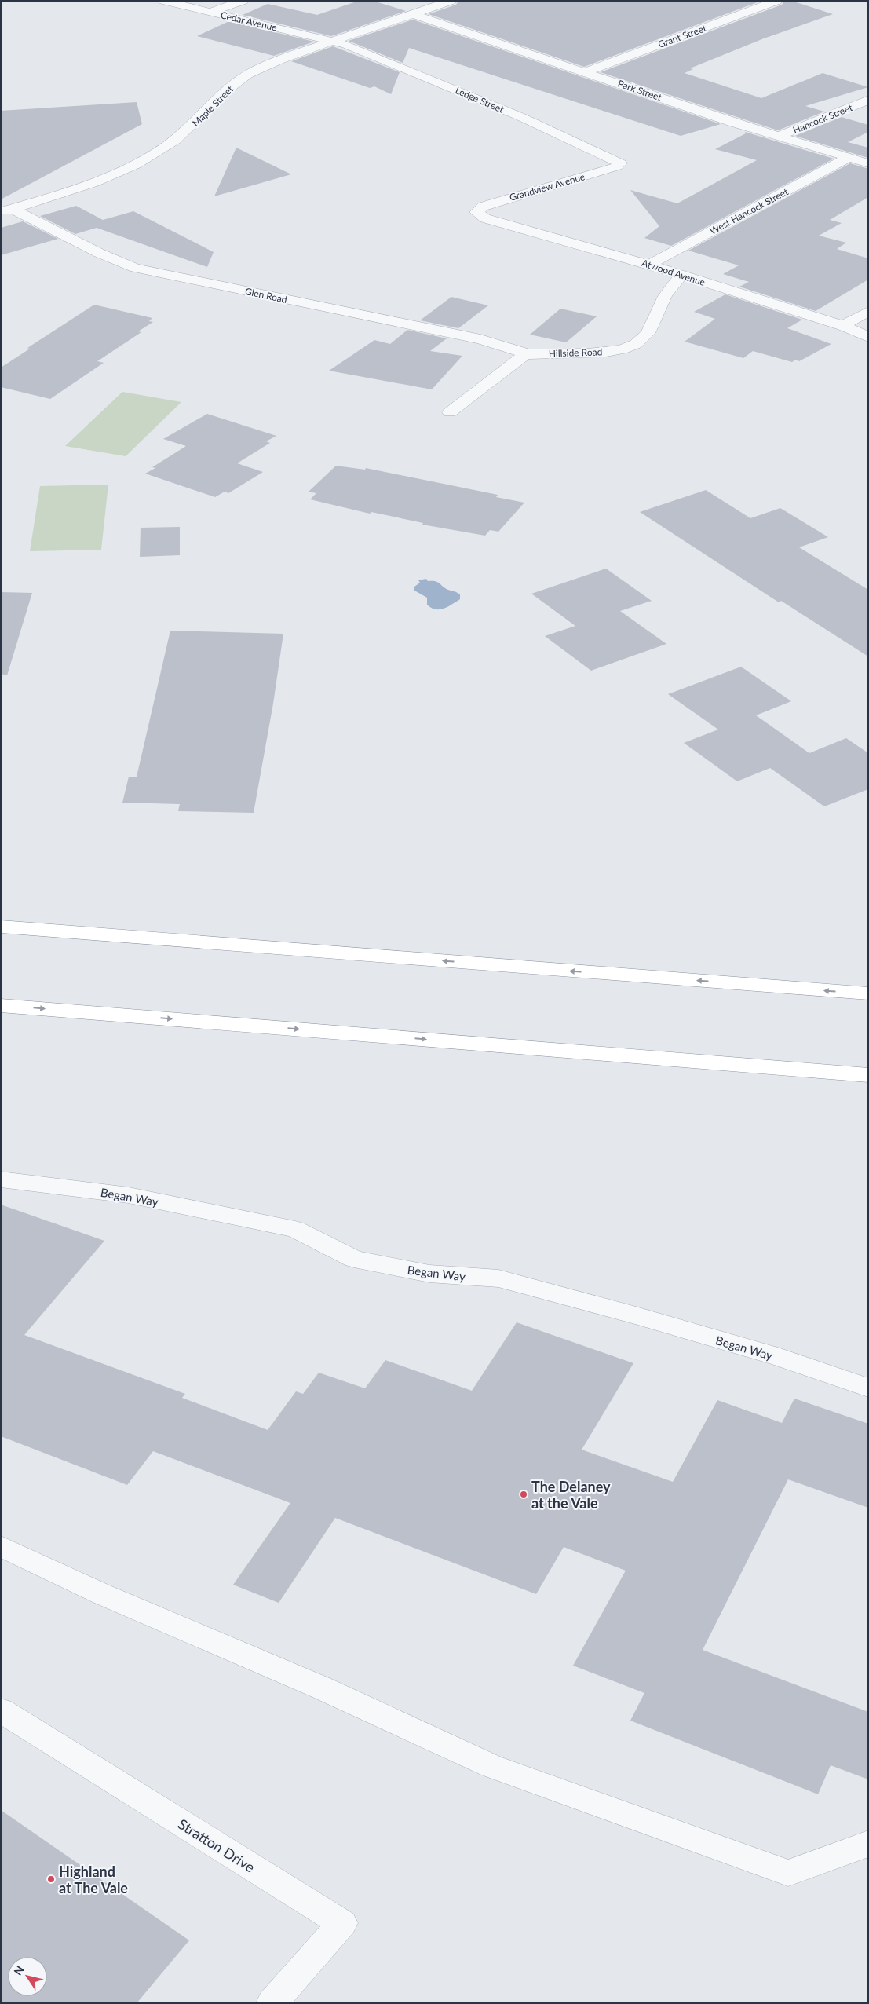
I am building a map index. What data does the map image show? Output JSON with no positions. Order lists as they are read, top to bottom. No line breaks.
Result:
{"streets":{"street":["Cedar Avenue","Grant Street","Park Street","Ledge Street","Maple Street","Hancock Street","Grandview Avenue","West Hancock Street","Atwood Avenue","Glen Road","Hillside Road","Began Way","Stratton Drive"]},"crossings":[["Cedar Avenue","Ledge Street"],["Cedar Avenue","Maple Street"],["Grant Street","Park Street"],["Park Street","Maple Street"],["Park Street","Hancock Street"],["Park Street","West Hancock Street"],["Ledge Street","Maple Street"],["Ledge Street","Grandview Avenue"],["Maple Street","Glen Road"],["Grandview Avenue","Atwood Avenue"],["West Hancock Street","Atwood Avenue"],["Atwood Avenue","Hillside Road"],["Glen Road","Hillside Road"]],"places":["The Delaney at the Vale","Highland at The Vale"],"north":"top left"}
